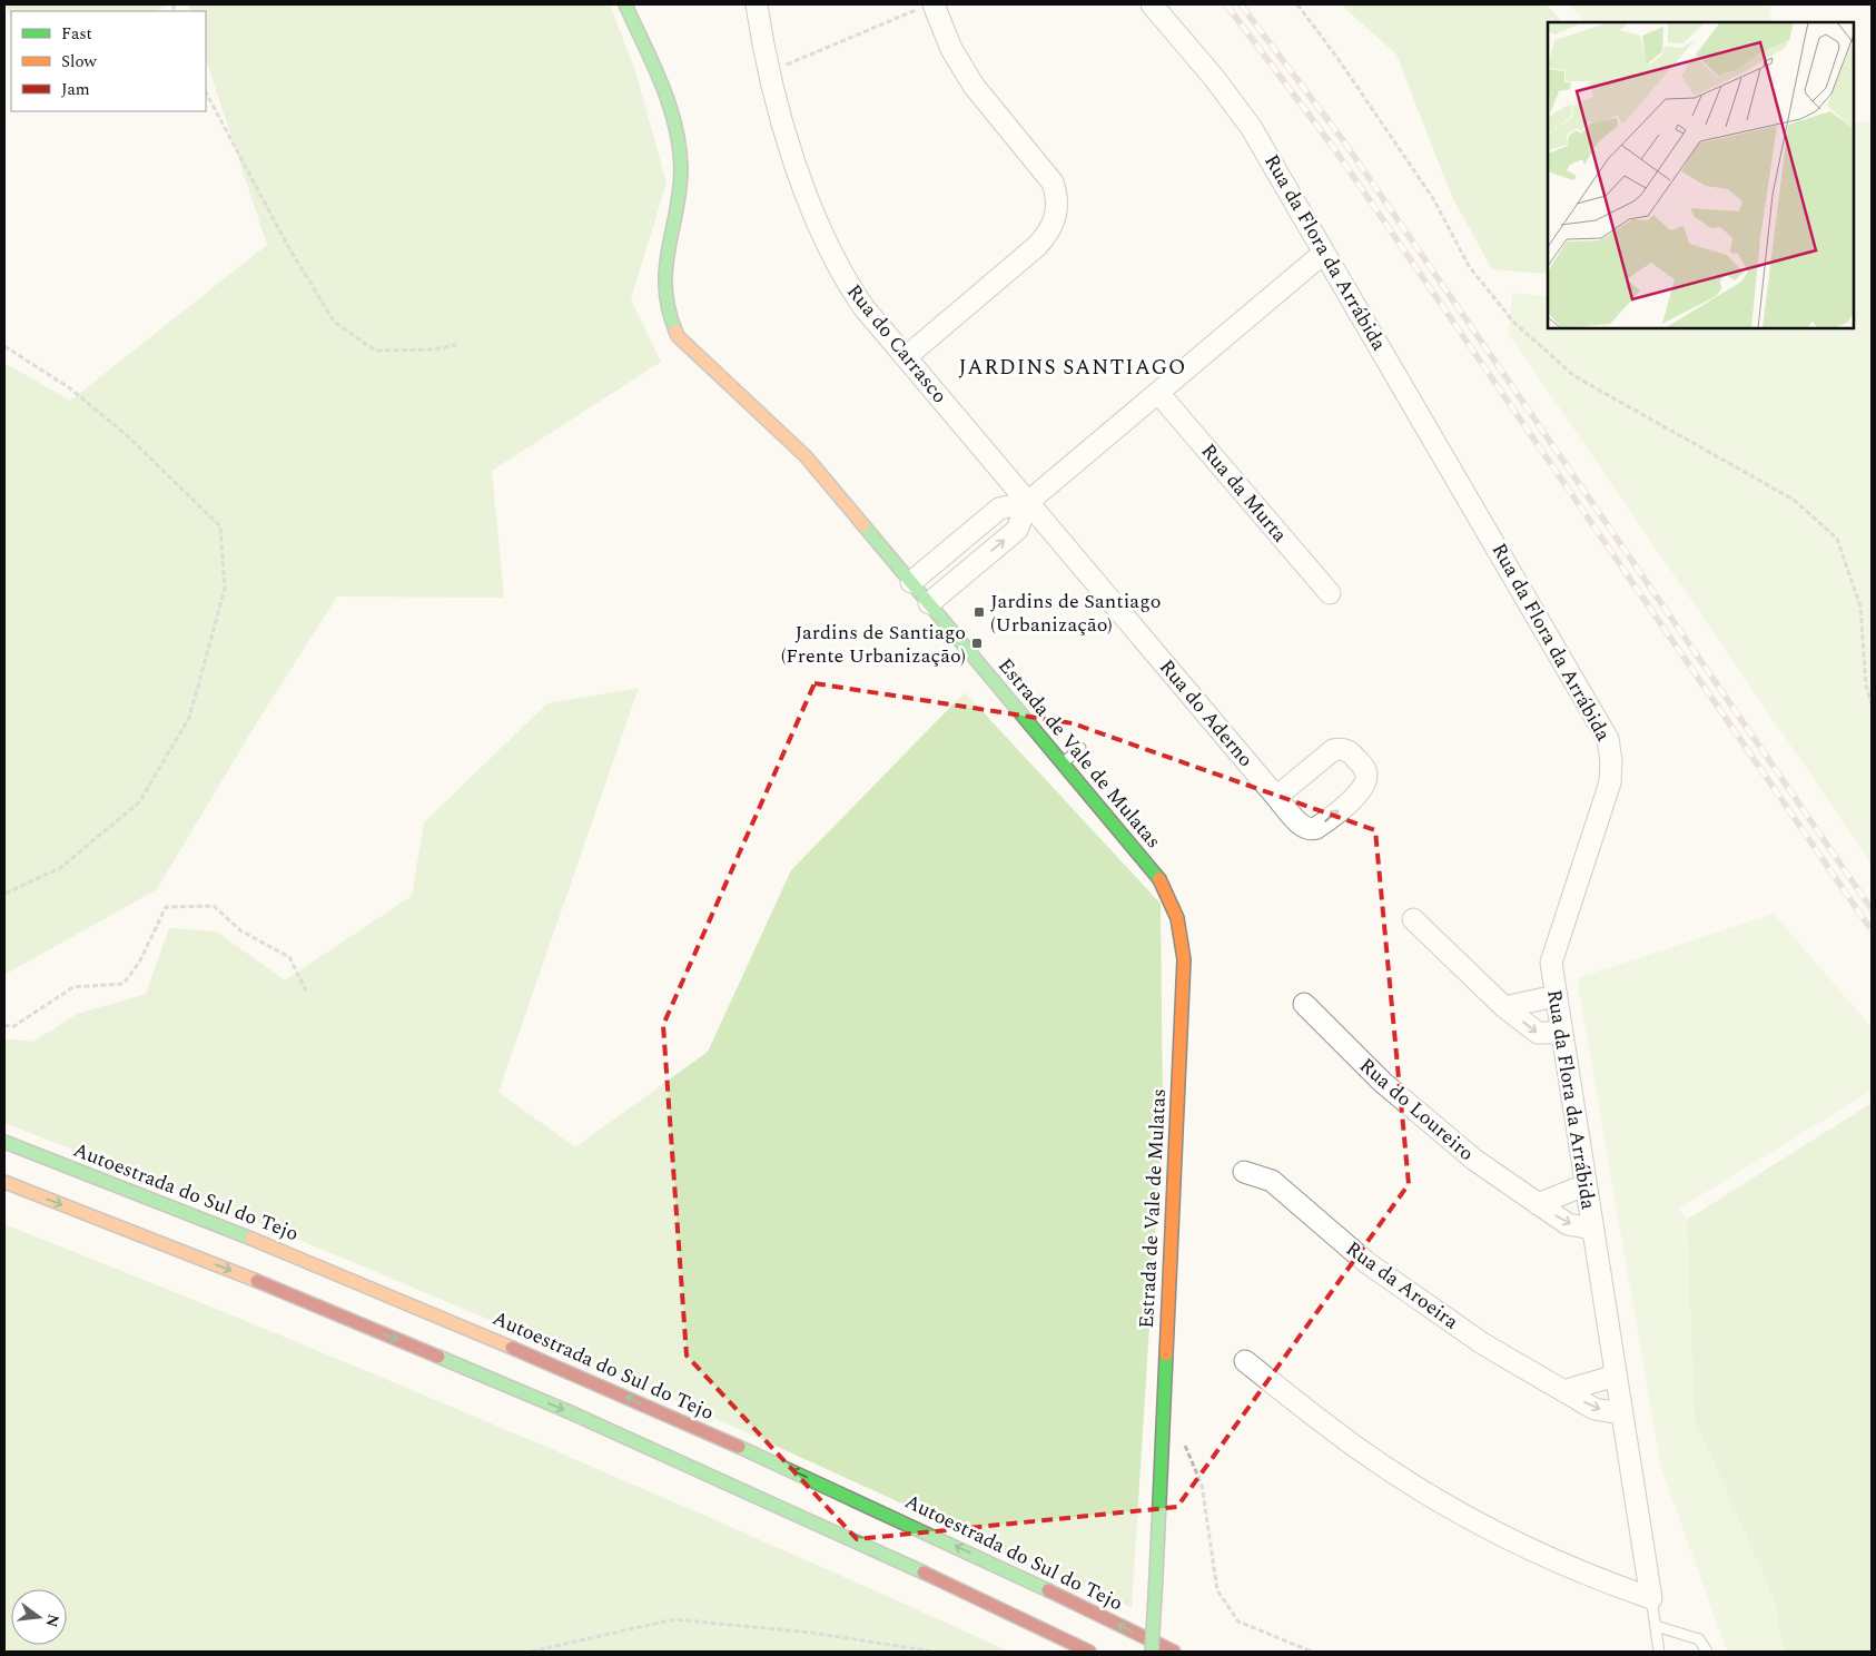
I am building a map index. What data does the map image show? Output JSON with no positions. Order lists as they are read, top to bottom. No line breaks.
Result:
{"streets":{"main road":["Estrada de Vale de Mulatas","Autoestrada do Sul do Tejo"],"street":["Rua da Flora da Arrábida","Rua do Carrasco","Rua da Murta","Rua do Aderno","Rua do Loureiro","Rua da Aroeira"]},"crossings":[["Rua da Flora da Arrábida","Rua do Loureiro"],["Rua da Flora da Arrábida","Rua da Aroeira"],["Rua do Carrasco","Rua do Aderno"]],"districts":["JARDINS SANTIAGO"],"places":{"transit":["Jardins de Santiago (Urbanização)","Jardins de Santiago (Frente Urbanização)"]},"legend":["Fast","Slow","Jam"],"north":"right"}
